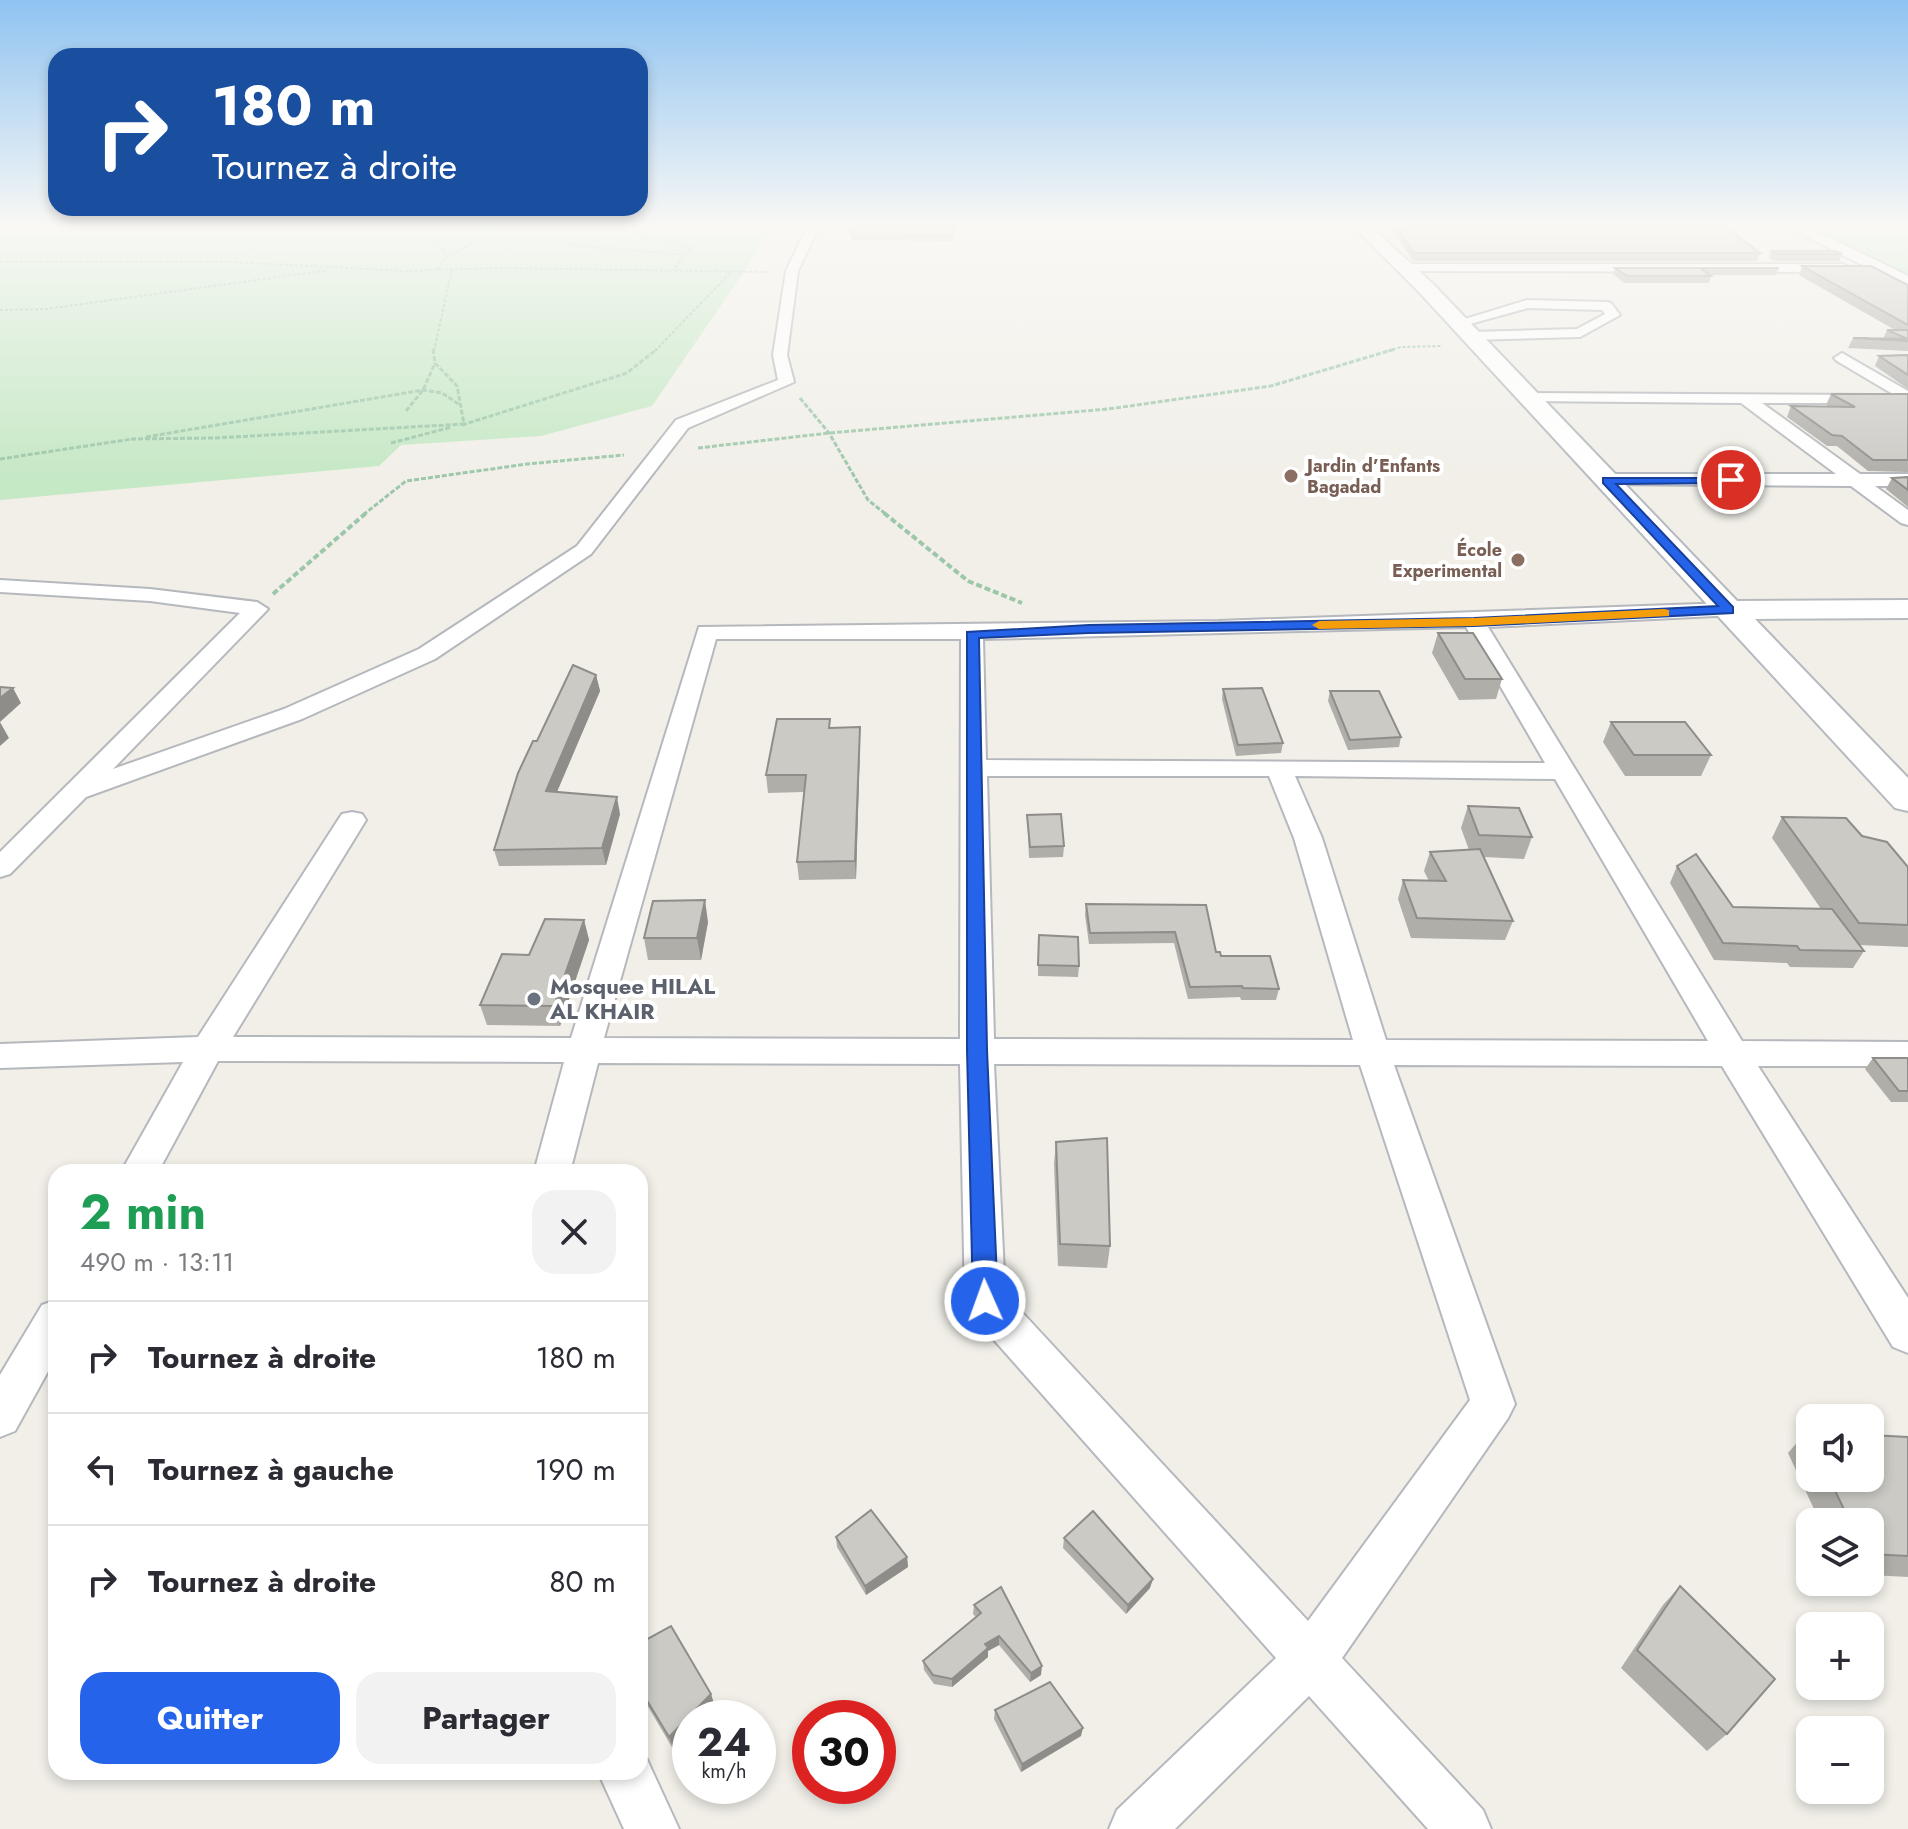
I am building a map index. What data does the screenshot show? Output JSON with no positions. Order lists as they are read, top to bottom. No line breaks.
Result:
{"places":["Jardin d’Enfants Bagadad","École Experimental","Mosquee HILAL AL KHAIR"],"page":{"turn":["180 m","Tournez à droite"],"heading":["2 min","490 m · 13:11"],"list":[{"name":"Tournez à droite","value":"180 m"},{"name":"Tournez à gauche","value":"190 m"},{"name":"Tournez à droite","value":"80 m"}],"map_buttons":["+","−"],"buttons":["Quitter","Partager"],"speed":"24 km/h","limit":"30"}}
